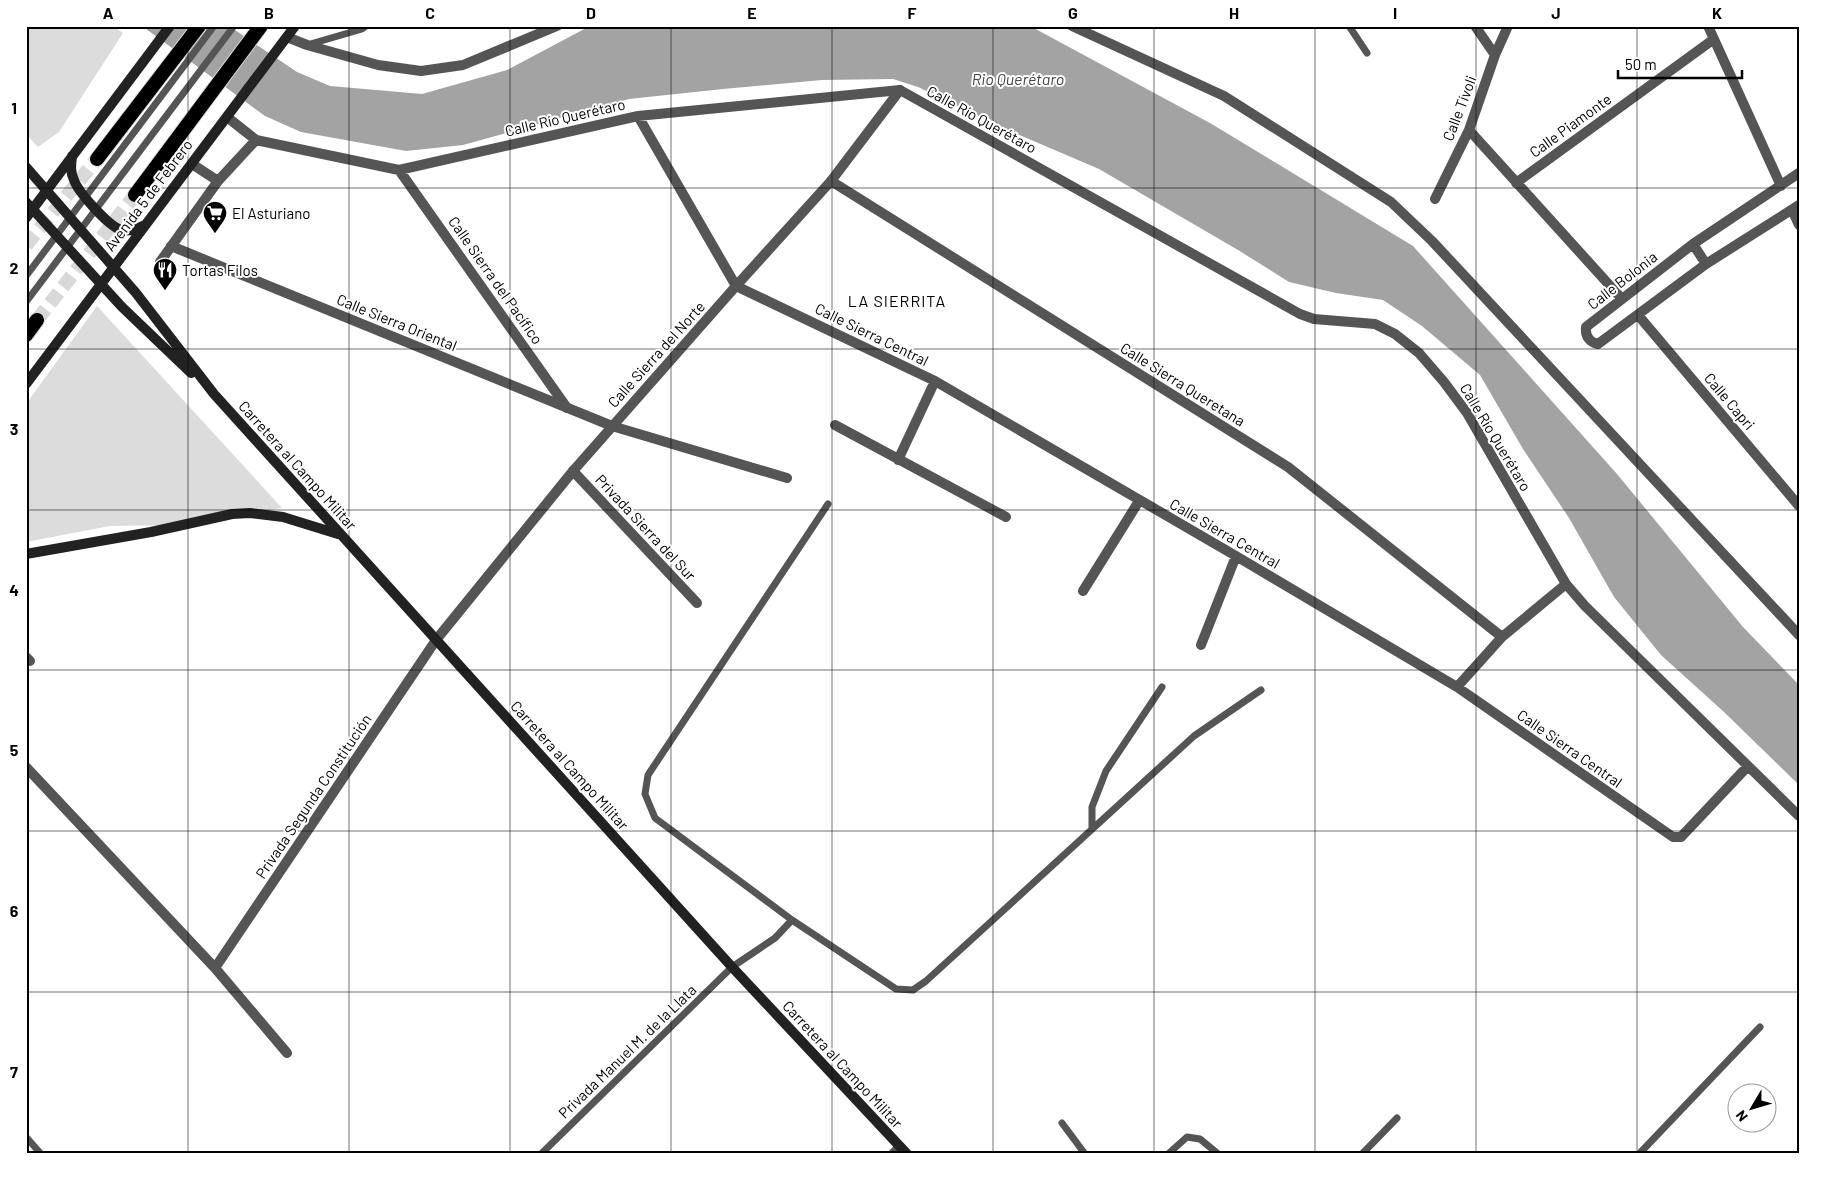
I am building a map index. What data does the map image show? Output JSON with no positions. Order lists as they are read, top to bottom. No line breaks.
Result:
{"streets":{"highway":["Avenida 5 de Febrero"],"main road":["Carretera al Campo Militar"],"street":["Calle Tívoli","Calle Río Querétaro","Calle Piamonte","Calle Sierra del Pacífico","Calle Bolonia","Calle Sierra Oriental","Calle Sierra Central","Calle Sierra del Norte","Calle Sierra Queretana","Calle Capri","Privada Sierra del Sur","Privada Segunda Constitución"],"lane":["Privada Manuel M. de la Llata"]},"crossings":[["Calle Río Querétaro","Avenida 5 de Febrero"],["Calle Río Querétaro","Calle Sierra del Pacífico"],["Calle Río Querétaro","Calle Sierra Central"],["Calle Río Querétaro","Calle Sierra del Norte"],["Avenida 5 de Febrero","Carretera al Campo Militar"],["Calle Sierra del Pacífico","Calle Sierra Oriental"],["Calle Bolonia","Calle Capri"],["Calle Sierra Oriental","Calle Sierra del Norte"],["Calle Sierra Central","Calle Sierra del Norte"],["Calle Sierra del Norte","Calle Sierra Queretana"],["Calle Sierra del Norte","Carretera al Campo Militar"],["Calle Sierra del Norte","Privada Sierra del Sur"],["Calle Sierra del Norte","Privada Segunda Constitución"],["Carretera al Campo Militar","Privada Segunda Constitución"],["Carretera al Campo Militar","Privada Manuel M. de la Llata"]],"districts":["LA SIERRITA"],"water":["Rio Querétaro"],"places":{"supermarket":["El Asturiano"],"restaurant":["Tortas Filos"]},"scale_bar":"50 m","north":"bottom left","grid":{"columns":["A","B","C","D","E","F","G","H","I","J","K"],"rows":["1","2","3","4","5","6","7"]}}
